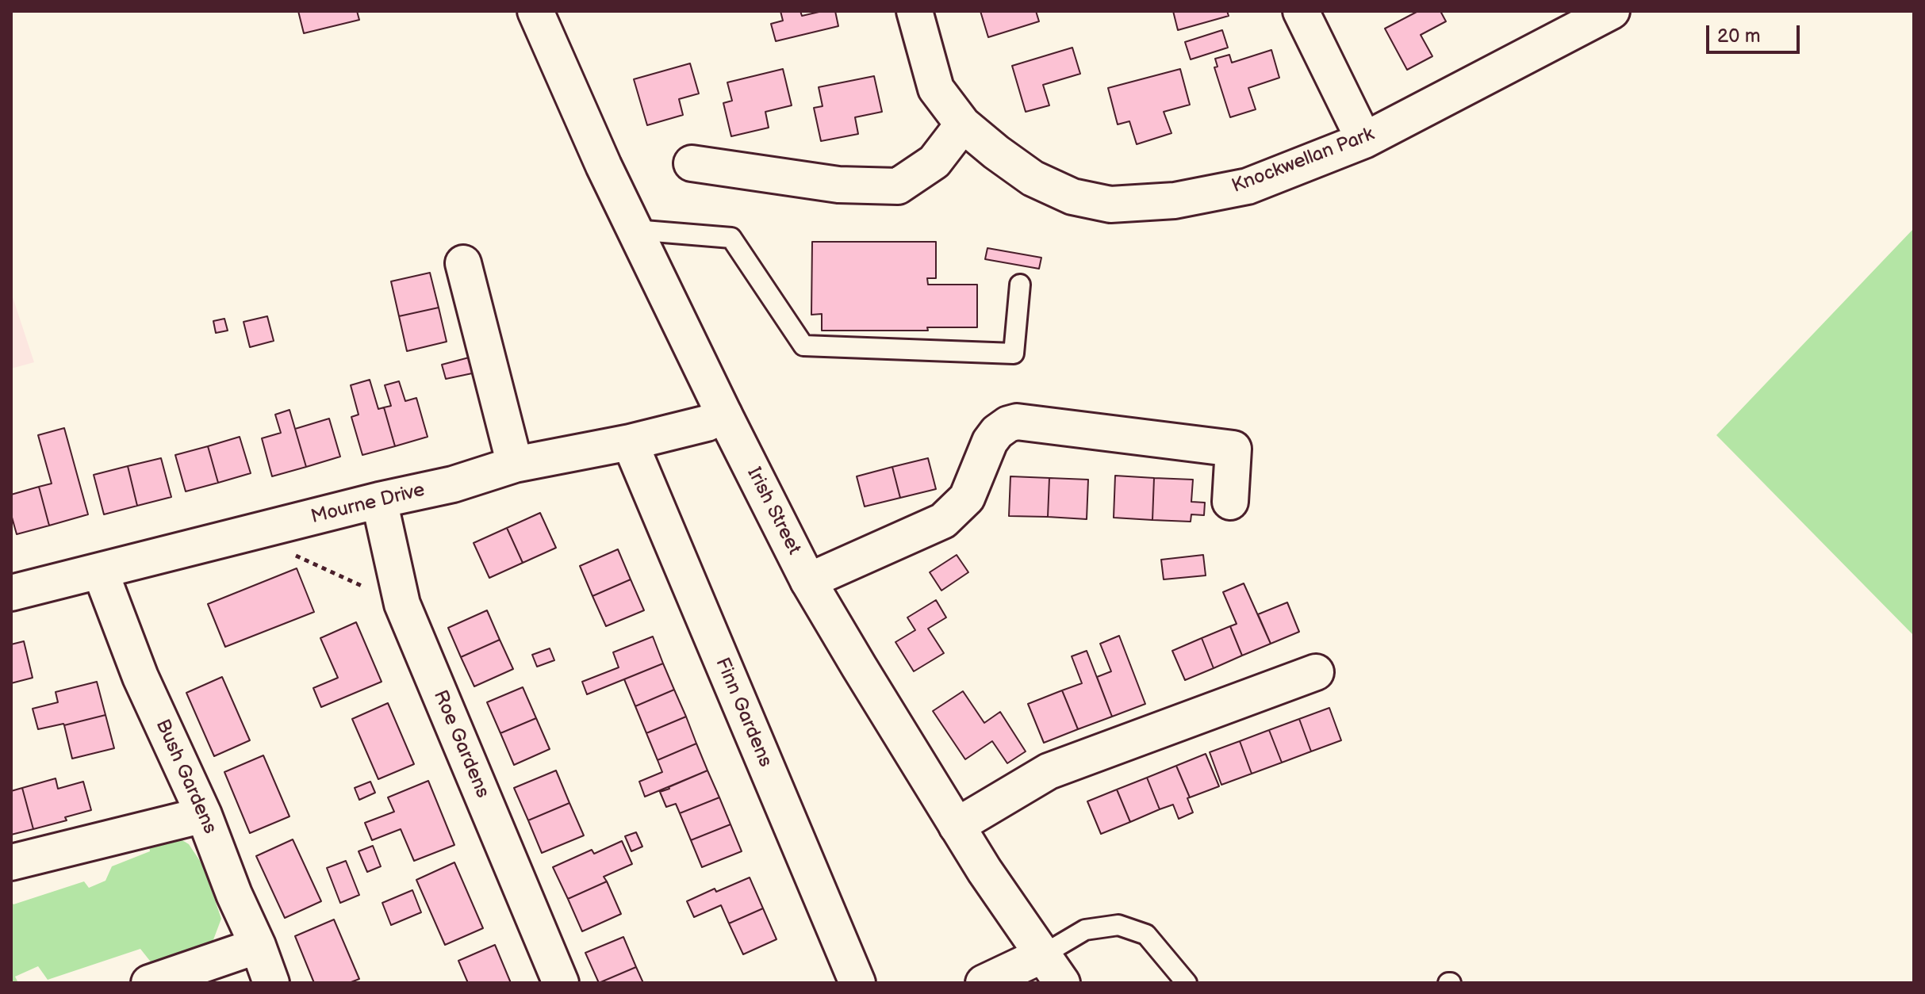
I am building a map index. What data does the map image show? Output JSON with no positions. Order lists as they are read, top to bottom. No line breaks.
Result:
{"streets":{"street":["Knockwellan Park","Mourne Drive","Irish Street","Finn Gardens","Roe Gardens","Bush Gardens"]},"crossings":[["Mourne Drive","Irish Street"],["Mourne Drive","Finn Gardens"],["Mourne Drive","Roe Gardens"],["Mourne Drive","Bush Gardens"]],"scale_bar":"20 m"}
